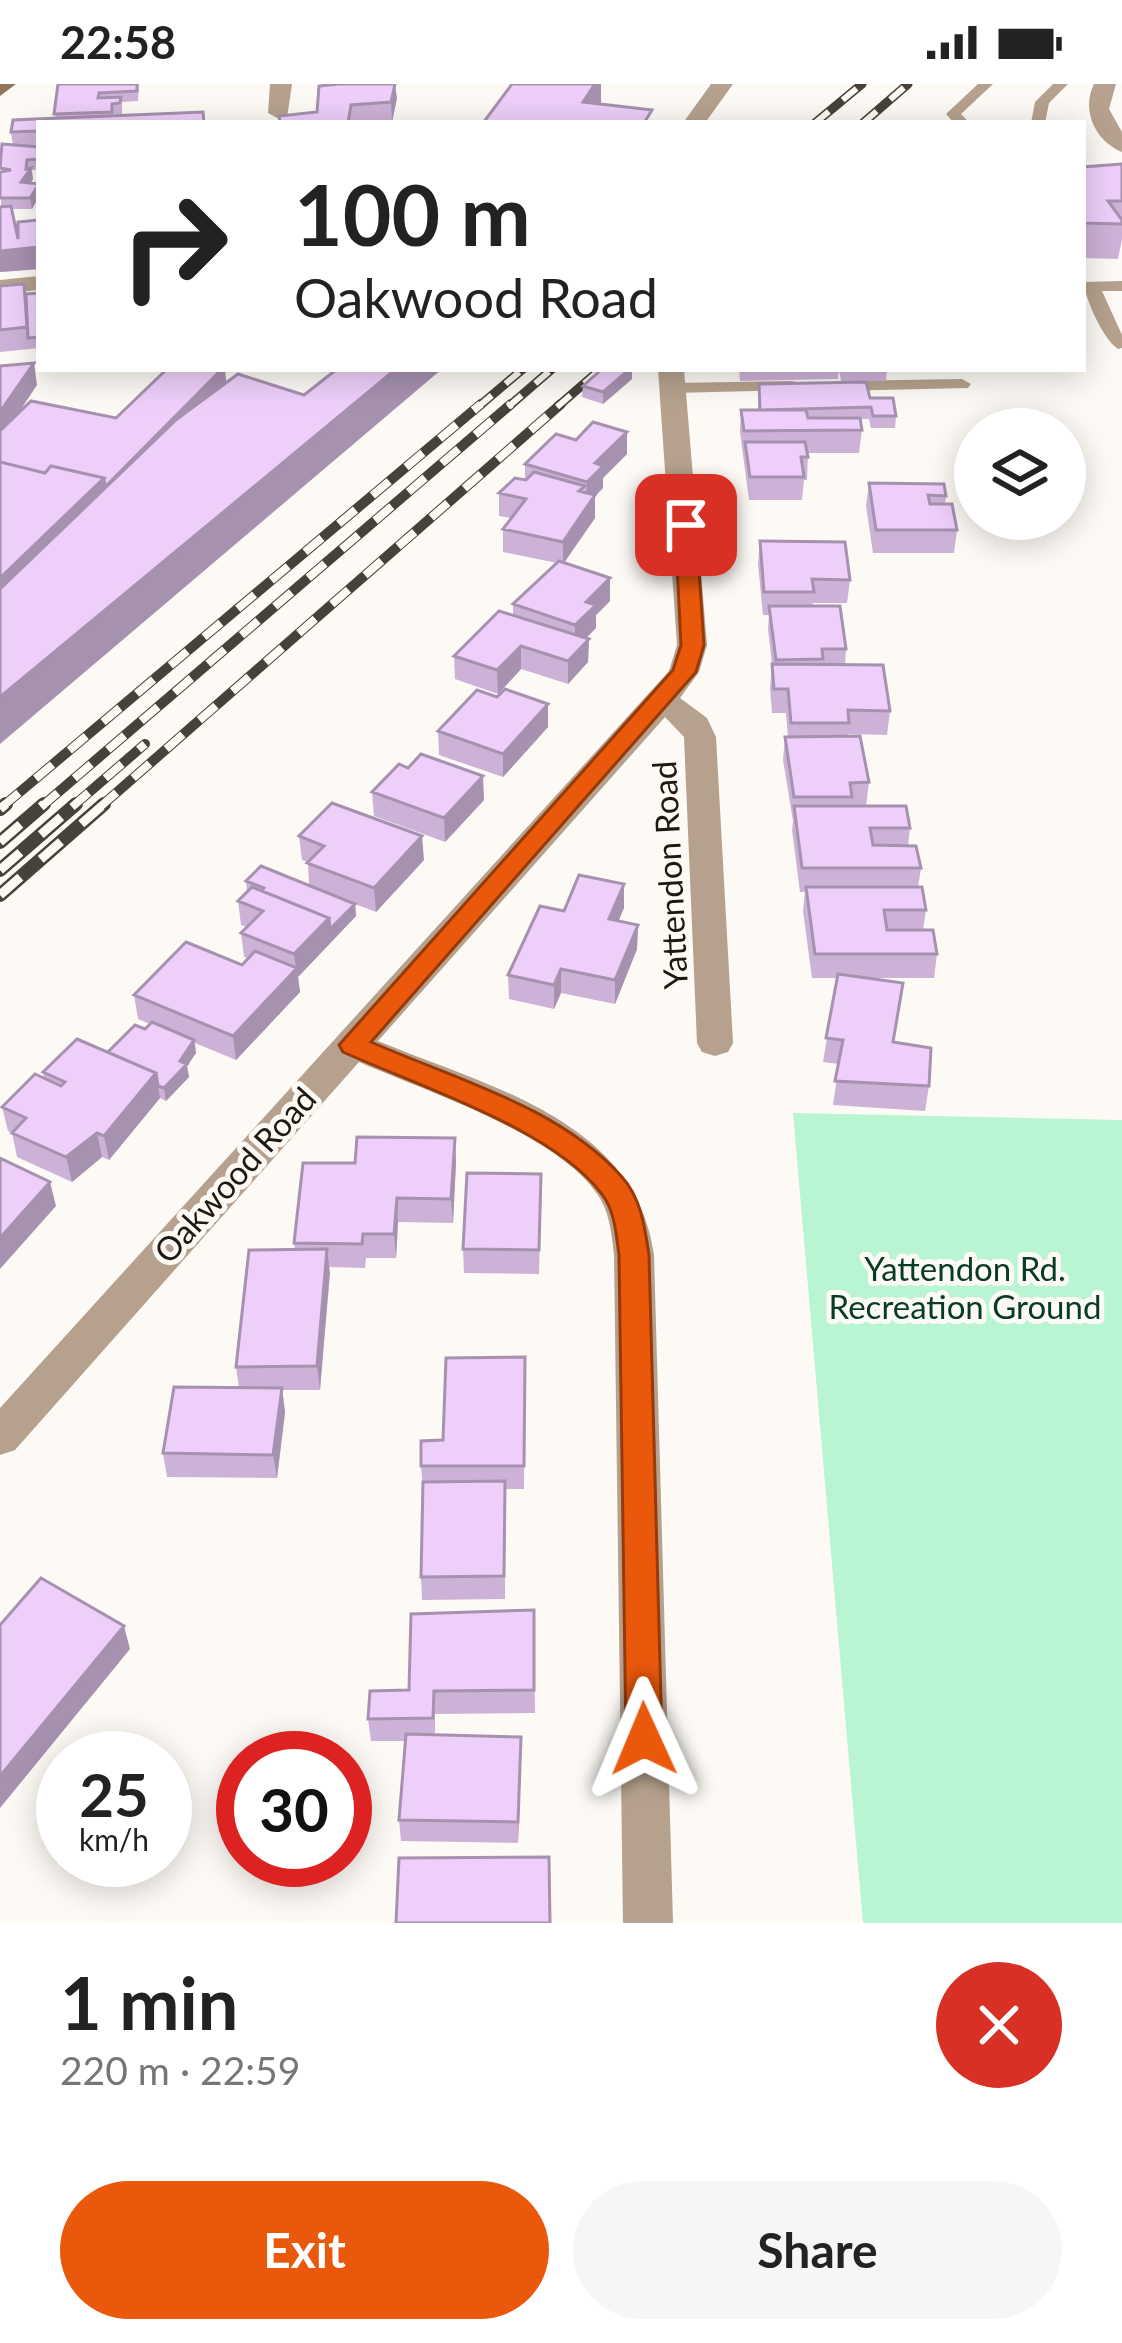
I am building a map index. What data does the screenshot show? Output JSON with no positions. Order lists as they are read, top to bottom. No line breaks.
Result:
{"streets":{"street":["Yattendon Road","Oakwood Road"]},"crossings":[["Yattendon Road","Oakwood Road"]],"parks":["Yattendon Rd. Recreation Ground"],"page":{"status":"22:58","turn":["100 m","Oakwood Road"],"speed":"25 km/h","limit":"30","heading":["1 min","220 m · 22:59"],"buttons":["Exit","Share"]}}
